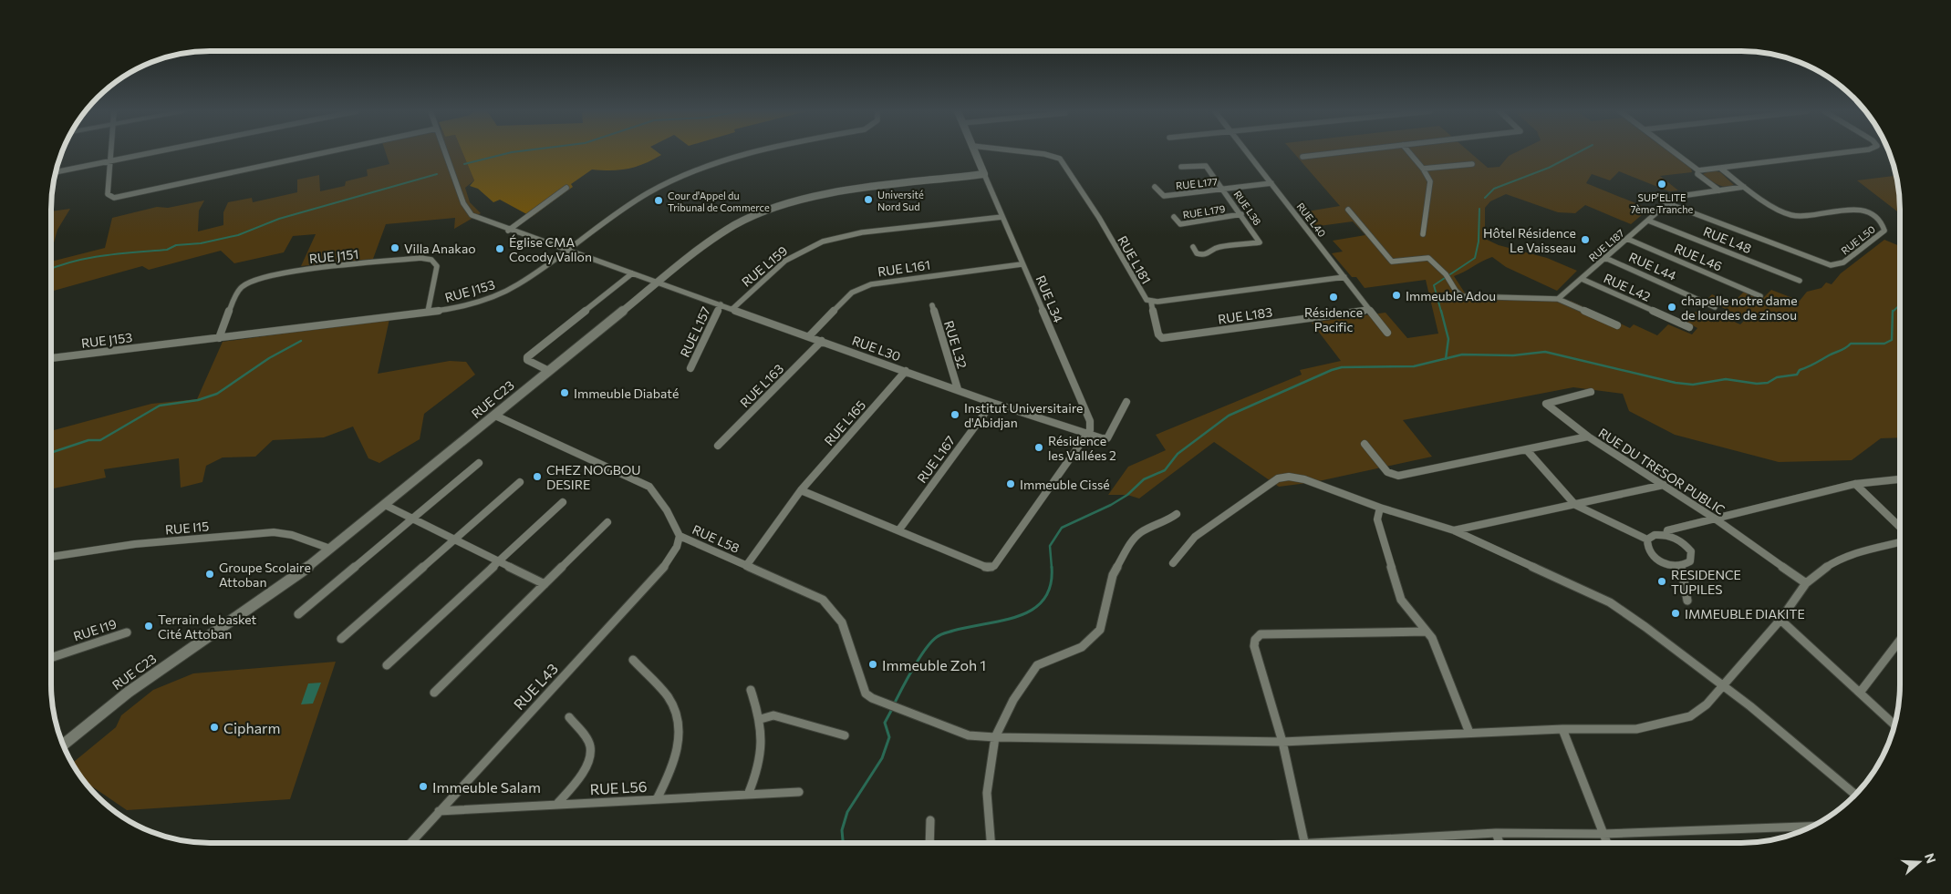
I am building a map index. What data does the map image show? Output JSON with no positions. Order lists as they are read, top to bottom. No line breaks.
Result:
{"streets":{"street":["RUE L177","RUE L38","RUE L179","RUE L40","RUE L48","RUE L50","RUE L187","RUE J151","RUE L46","RUE L181","RUE L159","RUE L44","RUE L161","RUE L42","RUE J153","RUE L34","RUE L183","RUE L157","RUE L32","RUE L30","RUE L163","RUE C23","RUE L165","RUE L167","RUE DU TRESOR PUBLIC","RUE I15","RUE L58","RUE I19","RUE L43","RUE L56"]},"crossings":[["RUE L177","RUE L38"],["RUE L177","RUE L40"],["RUE L38","RUE L179"],["RUE L40","RUE L181"],["RUE L40","RUE L183"],["RUE L48","RUE L187"],["RUE L50","RUE L187"],["RUE L187","RUE L46"],["RUE L187","RUE L44"],["RUE L187","RUE L42"],["RUE J151","RUE J153"],["RUE L181","RUE L183"],["RUE L159","RUE L34"],["RUE L159","RUE L30"],["RUE L161","RUE L34"],["RUE L161","RUE L30"],["RUE J153","RUE L30"],["RUE L34","RUE L30"],["RUE L34","RUE C23"],["RUE L157","RUE L30"],["RUE L32","RUE L30"],["RUE L30","RUE L163"],["RUE L30","RUE C23"],["RUE L30","RUE L165"],["RUE L30","RUE L167"],["RUE C23","RUE I15"],["RUE C23","RUE L58"],["RUE L165","RUE L58"],["RUE L58","RUE L43"],["RUE L43","RUE L56"]],"places":["SUP'ELITE 7ème Tranche","Université Nord Sud","Cour d'Appel du Tribunal de Commerce","Hôtel Résidence Le Vaisseau","Villa Anakao","Église CMA Cocody Vallon","Immeuble Adou","Résidence Pacific","chapelle notre dame de lourdes de zinsou","Immeuble Diabaté","Institut Universitaire d'Abidjan","Résidence les Vallées 2","CHEZ NOGBOU DESIRE","Immeuble Cissé","Groupe Scolaire Attoban","RESIDENCE TUPILES","IMMEUBLE DIAKITE","Terrain de basket Cité Attoban","Immeuble Zoh 1","Cipharm","Immeuble Salam"],"north":"right"}
